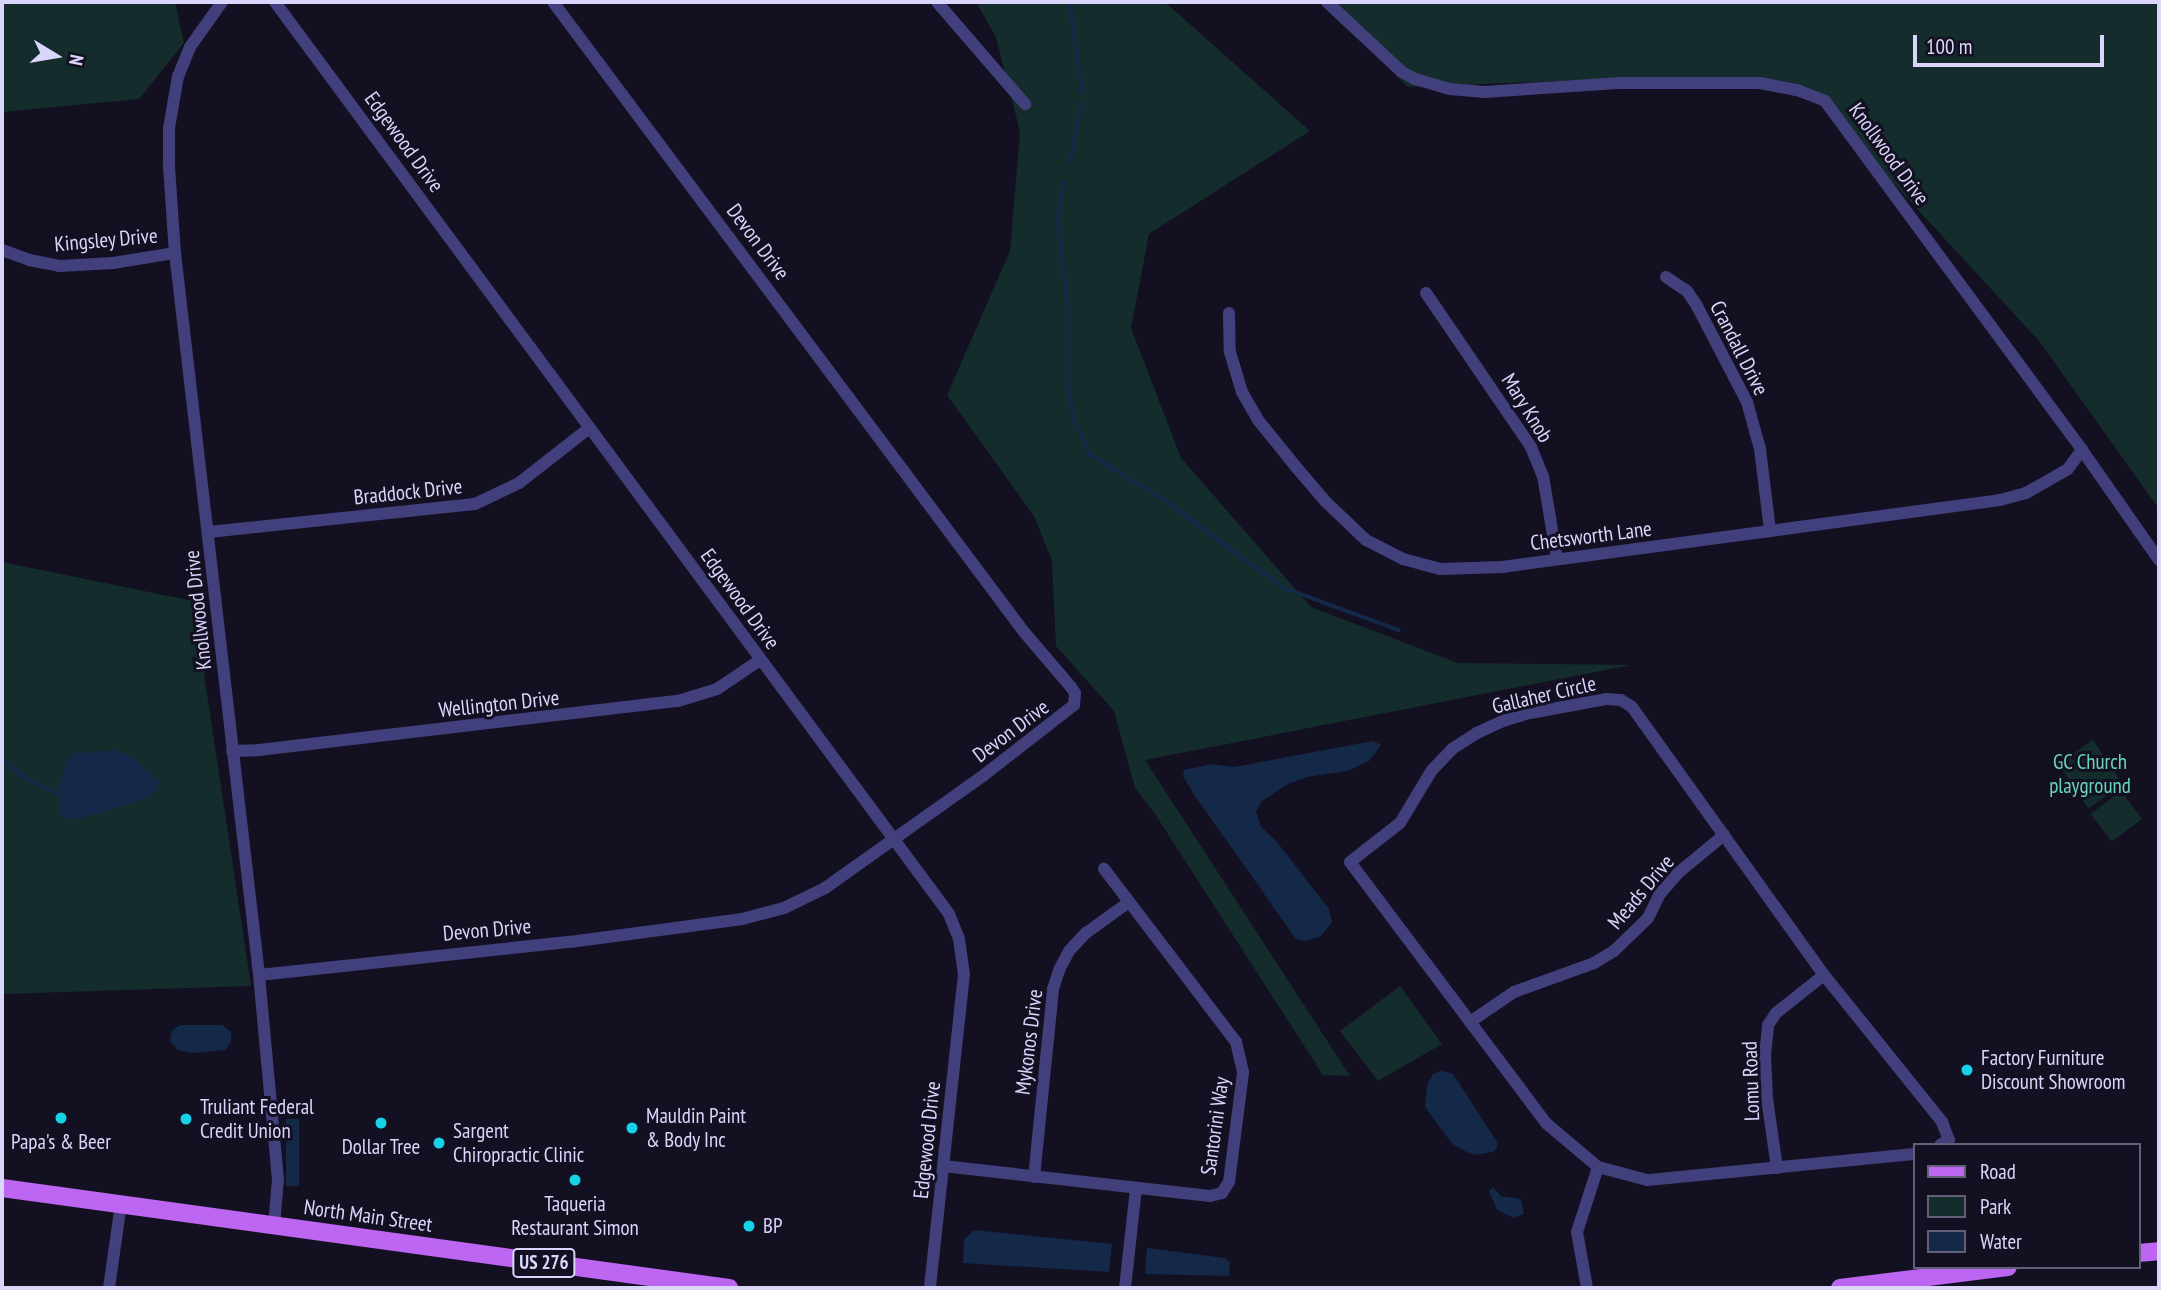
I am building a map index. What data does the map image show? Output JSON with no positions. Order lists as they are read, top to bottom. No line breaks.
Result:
{"streets":{"main road":["North Main Street","US 276"],"street":["Edgewood Drive","Knollwood Drive","Kingsley Drive","Devon Drive","Crandall Drive","Mary Knob","Braddock Drive","Chetsworth Lane","Gallaher Circle","Wellington Drive","Meads Drive","Mykonos Drive","Lomu Road","Santorini Way"]},"crossings":[["Edgewood Drive","Devon Drive"],["Edgewood Drive","Braddock Drive"],["Edgewood Drive","Wellington Drive"],["Edgewood Drive","Santorini Way"],["Knollwood Drive","Kingsley Drive"],["Knollwood Drive","Devon Drive"],["Knollwood Drive","Braddock Drive"],["Knollwood Drive","Chetsworth Lane"],["Knollwood Drive","Wellington Drive"],["Knollwood Drive","North Main Street"],["Crandall Drive","Chetsworth Lane"],["Mary Knob","Chetsworth Lane"],["Gallaher Circle","Meads Drive"],["Gallaher Circle","Lomu Road"],["Mykonos Drive","Santorini Way"]],"parks":["GC Church playground"],"places":["Factory Furniture Discount Showroom","Papa's & Beer","Truliant Federal Credit Union","Dollar Tree","Mauldin Paint & Body Inc","Sargent Chiropractic Clinic","Taqueria Restaurant Simon","BP"],"legend":["Road","Park","Water"],"scale_bar":"100 m","north":"right"}
